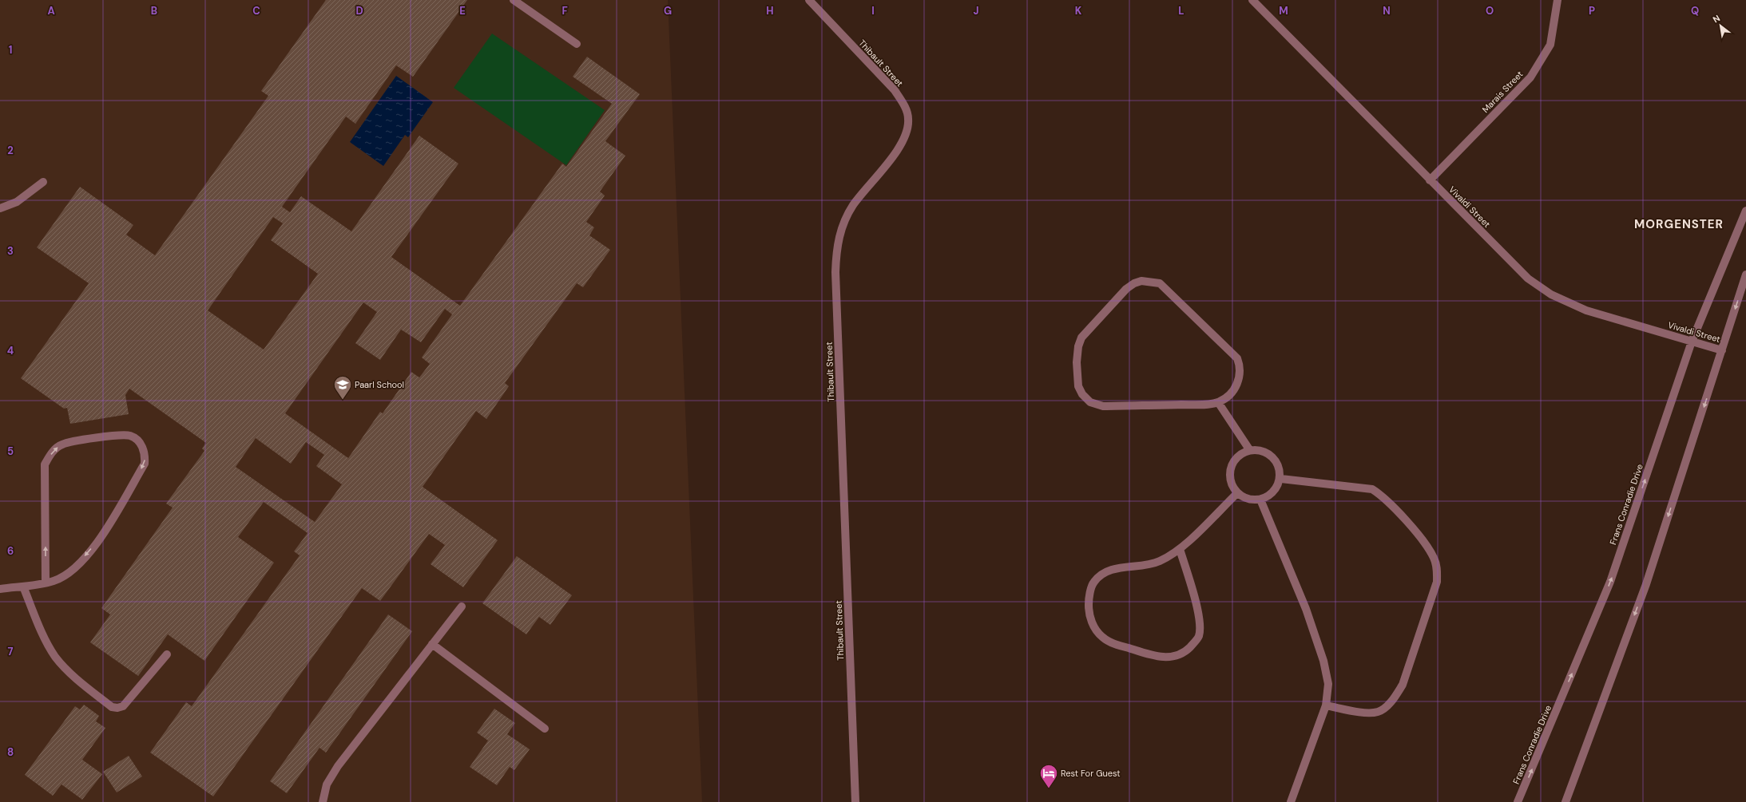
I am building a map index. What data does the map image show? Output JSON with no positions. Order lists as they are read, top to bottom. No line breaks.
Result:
{"streets":{"street":["Thibault Street","Marais Street","Vivaldi Street","Frans Conradie Drive"]},"crossings":[["Marais Street","Vivaldi Street"],["Vivaldi Street","Frans Conradie Drive"]],"districts":["MORGENSTER"],"places":{"school or university":["Paarl School"],"hotel":["Rest For Guest"]},"north":"top left","grid":{"columns":["A","B","C","D","E","F","G","H","I","J","K","L","M","N","O","P","Q"],"rows":["1","2","3","4","5","6","7","8"]}}
